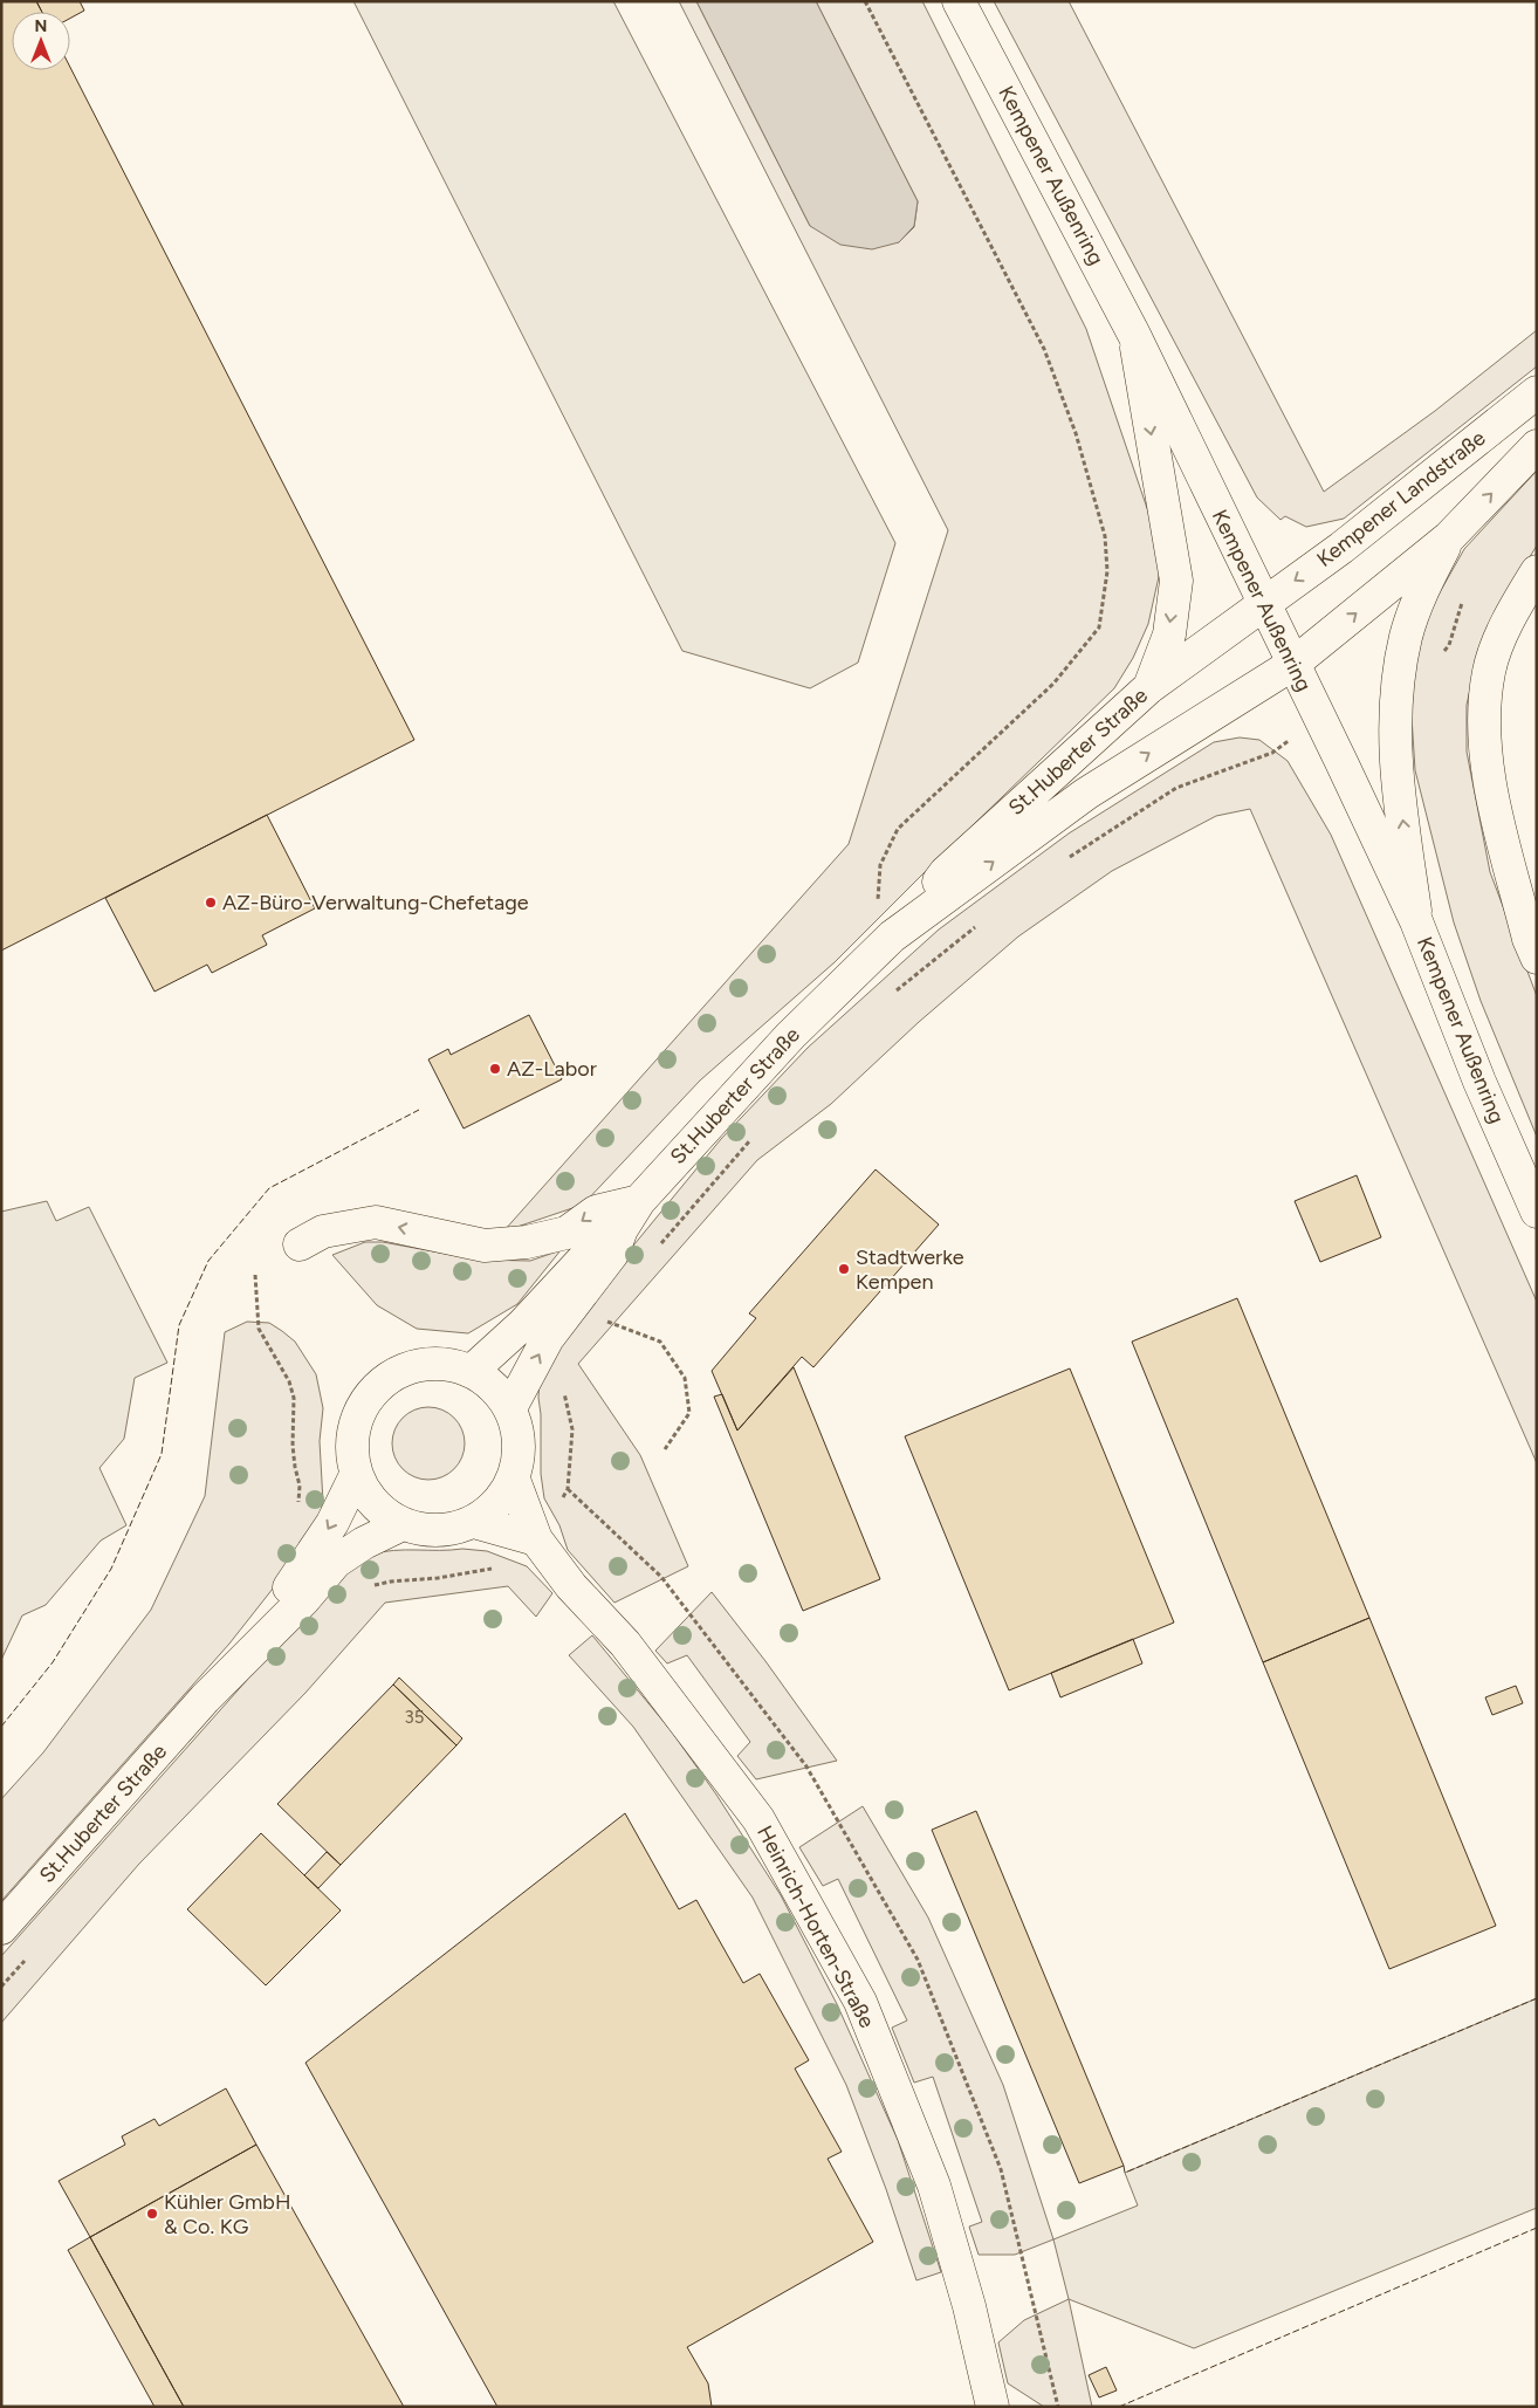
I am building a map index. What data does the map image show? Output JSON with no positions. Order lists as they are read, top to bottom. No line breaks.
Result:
{"streets":{"street":["Kempener Außenring","Kempener Landstraße","St.Huberter Straße","Heinrich-Horten-Straße"]},"crossings":[["Kempener Außenring","Kempener Landstraße"],["Kempener Außenring","St.Huberter Straße"],["Kempener Landstraße","St.Huberter Straße"],["St.Huberter Straße","Heinrich-Horten-Straße"]],"places":["AZ-Büro-Verwaltung-Chefetage","AZ-Labor","Stadtwerke Kempen","Kühler GmbH & Co. KG"],"house_numbers":["35"],"north":"top"}
